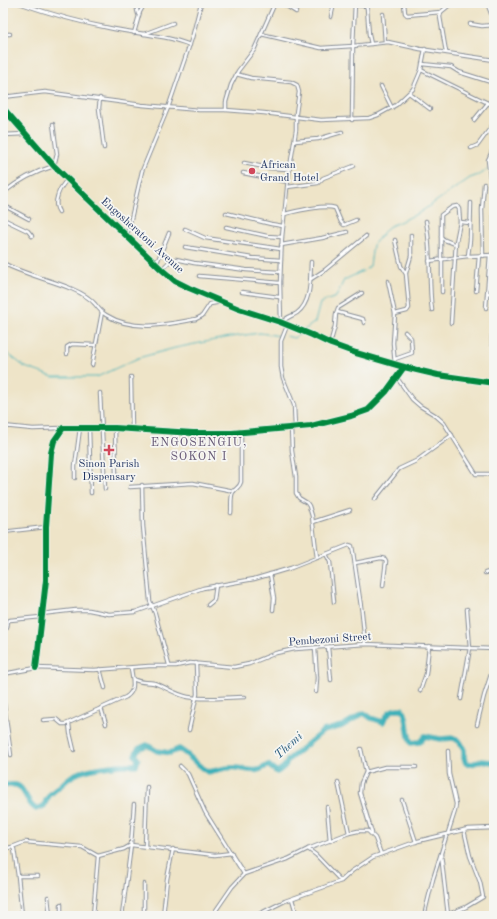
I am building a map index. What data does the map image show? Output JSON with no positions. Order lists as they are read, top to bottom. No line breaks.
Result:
{"streets":{"street":["Engosheratoni Avenue","Pembezoni Street"]},"districts":["ENGOSENGIU, SOKON I"],"water":["Themi"],"places":{"other":["African Grand Hotel"],"health":["Sinon Parish Dispensary"]}}
